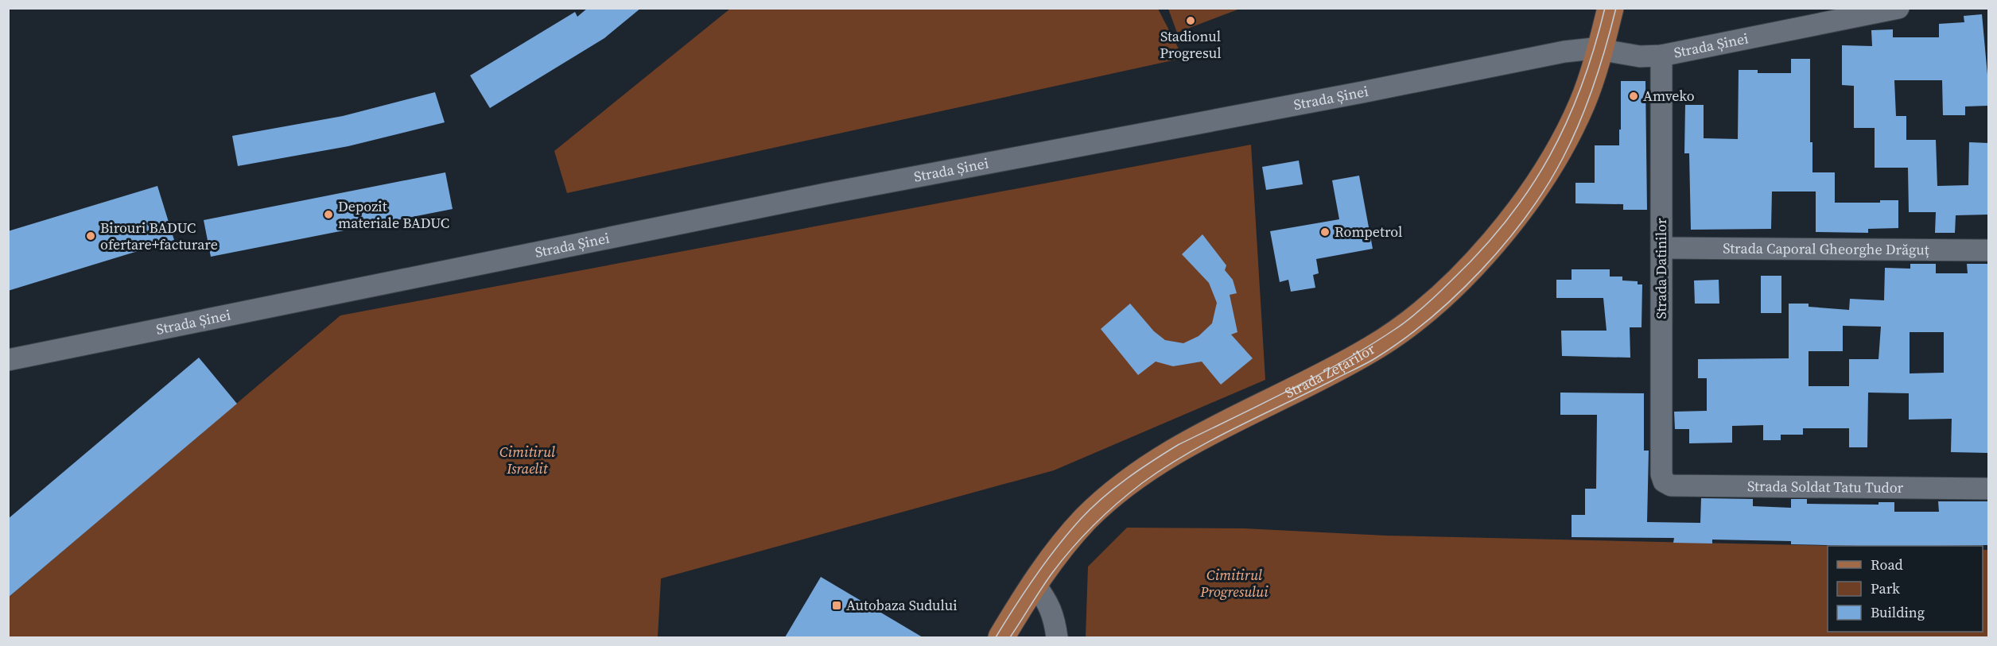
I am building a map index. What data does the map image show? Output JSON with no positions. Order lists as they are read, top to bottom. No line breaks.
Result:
{"streets":{"main road":["Strada Zețarilor"],"street":["Strada Șinei","Strada Caporal Gheorghe Drăguț","Strada Datinilor","Strada Soldat Tatu Tudor"]},"crossings":[["Strada Șinei","Strada Datinilor"],["Strada Șinei","Strada Zețarilor"],["Strada Caporal Gheorghe Drăguț","Strada Datinilor"],["Strada Datinilor","Strada Soldat Tatu Tudor"]],"parks":["Cimitirul Israelit","Cimitirul Progresului"],"places":{"other":["Stadionul Progresul","Amveko","Depozit materiale BADUC","Rompetrol","Birouri BADUC ofertare+facturare"],"transit":["Autobaza Sudului"]},"legend":["Road","Park","Building"]}
